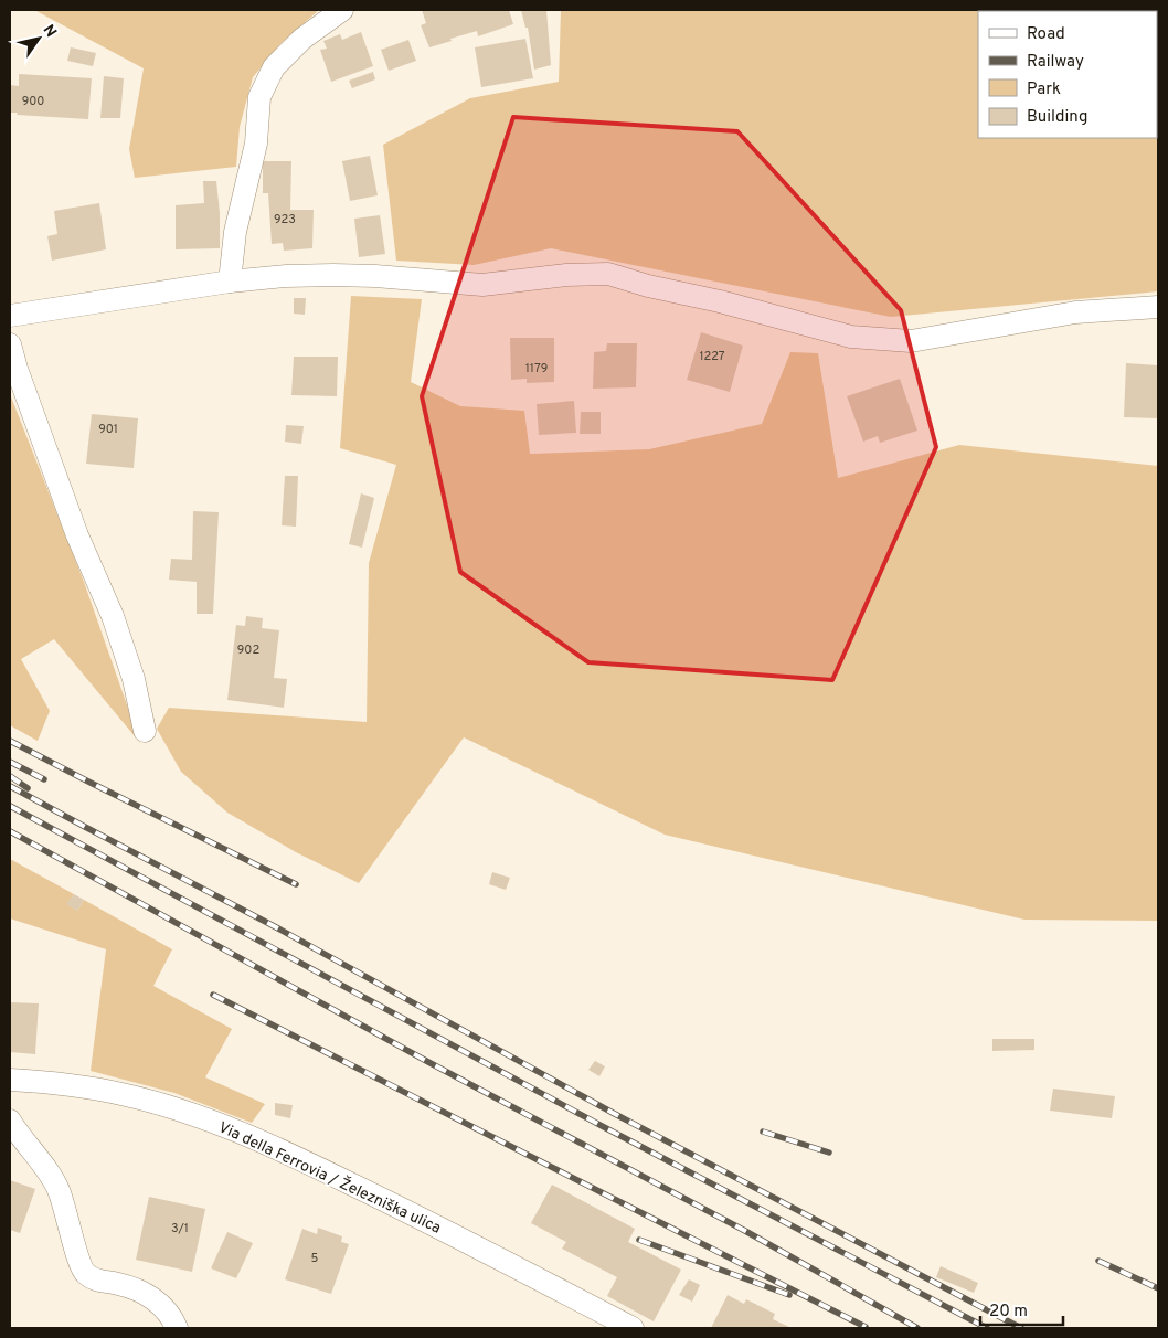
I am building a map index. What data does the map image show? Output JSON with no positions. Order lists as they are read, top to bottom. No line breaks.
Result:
{"streets":{"street":["Via della Ferrovia / Železniška ulica"]},"house_numbers":["900","923","1227","1179","901","902","3/1","5"],"legend":["Road","Railway","Park","Building"],"scale_bar":"20 m","north":"top right"}
